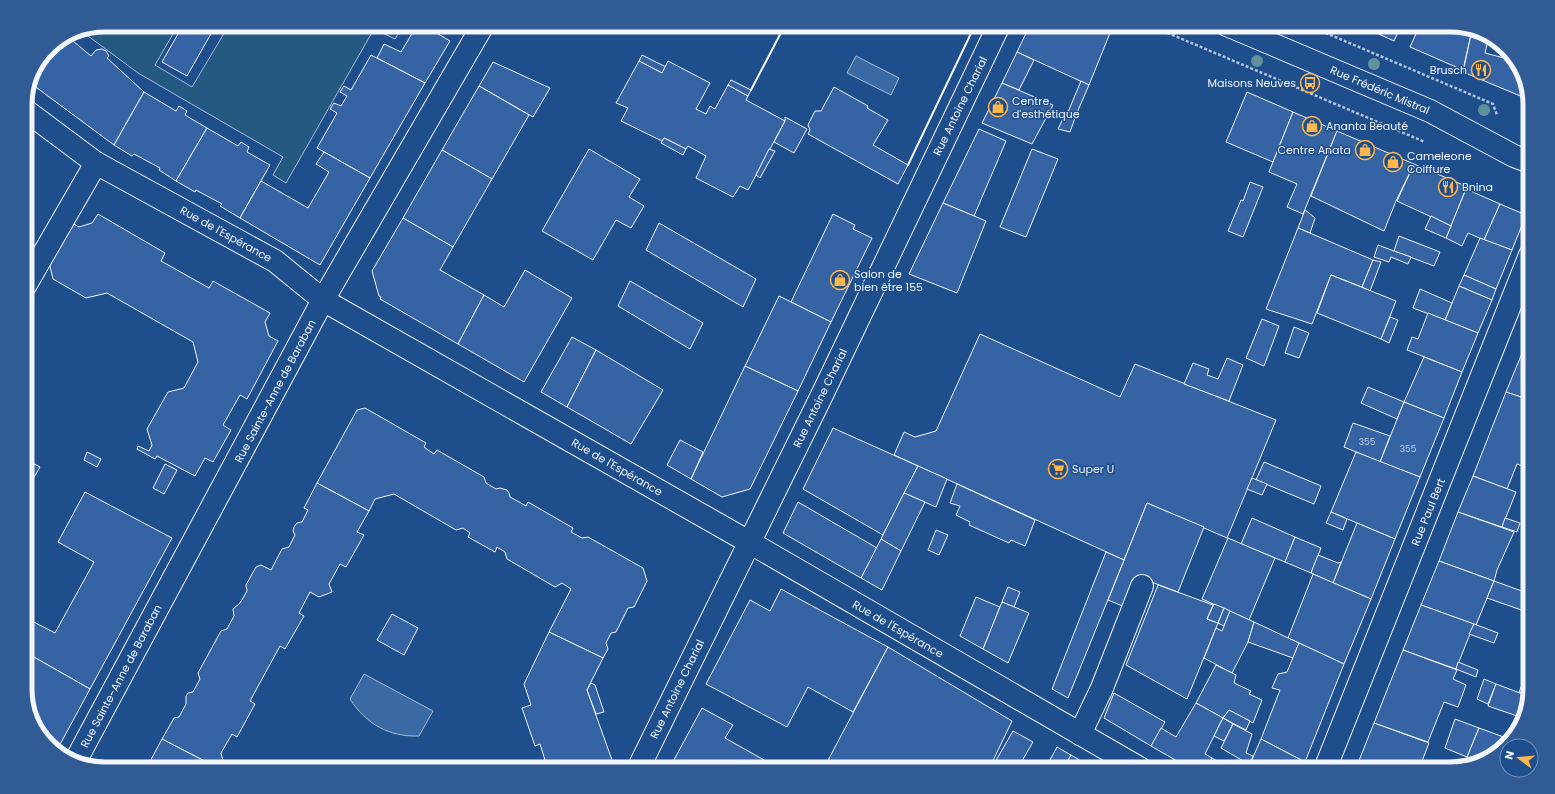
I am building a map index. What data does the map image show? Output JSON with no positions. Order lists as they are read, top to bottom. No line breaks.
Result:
{"streets":{"street":["Rue Frédéric Mistral","Rue Antoine Charial","Rue de l'Espérance","Rue Sainte-Anne de Baraban","Rue Paul Bert"]},"crossings":[["Rue Antoine Charial","Rue de l'Espérance"],["Rue de l'Espérance","Rue Sainte-Anne de Baraban"]],"places":{"restaurant":["Brusch","Bnina"],"bus stop":["Maisons Neuves"],"shop":["Centre d'esthétique","Ananta Beauté","Centre Anata","Cameleone Coiffure","Salon de bien être 155"],"supermarket":["Super U"]},"house_numbers":["355","355"],"north":"left"}
